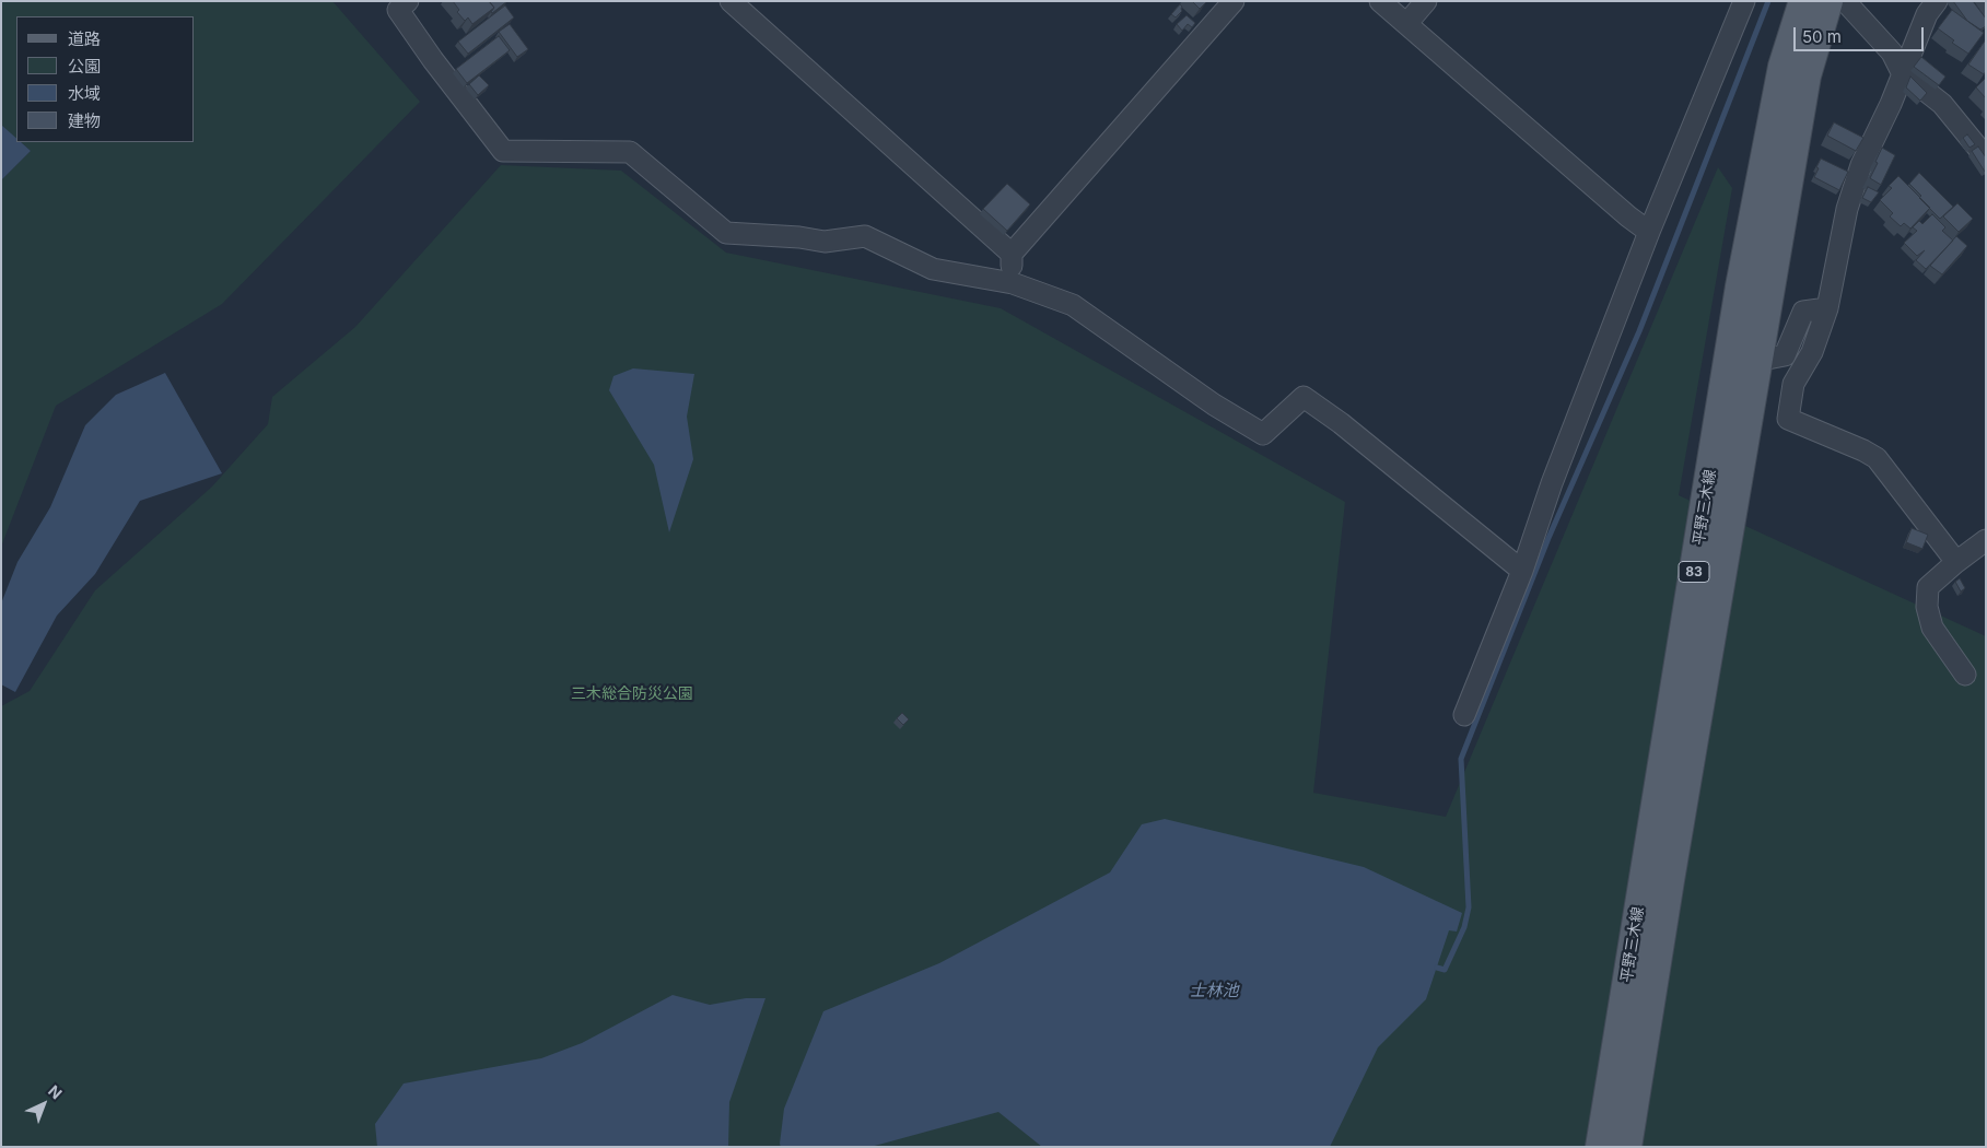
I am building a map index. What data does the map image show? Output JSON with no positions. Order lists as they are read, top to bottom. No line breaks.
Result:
{"streets":{"main road":["平野三木線","83"]},"water":["士林池"],"parks":["三木総合防災公園"],"legend":["道路","公園","水域","建物"],"scale_bar":"50 m","north":"top right"}
